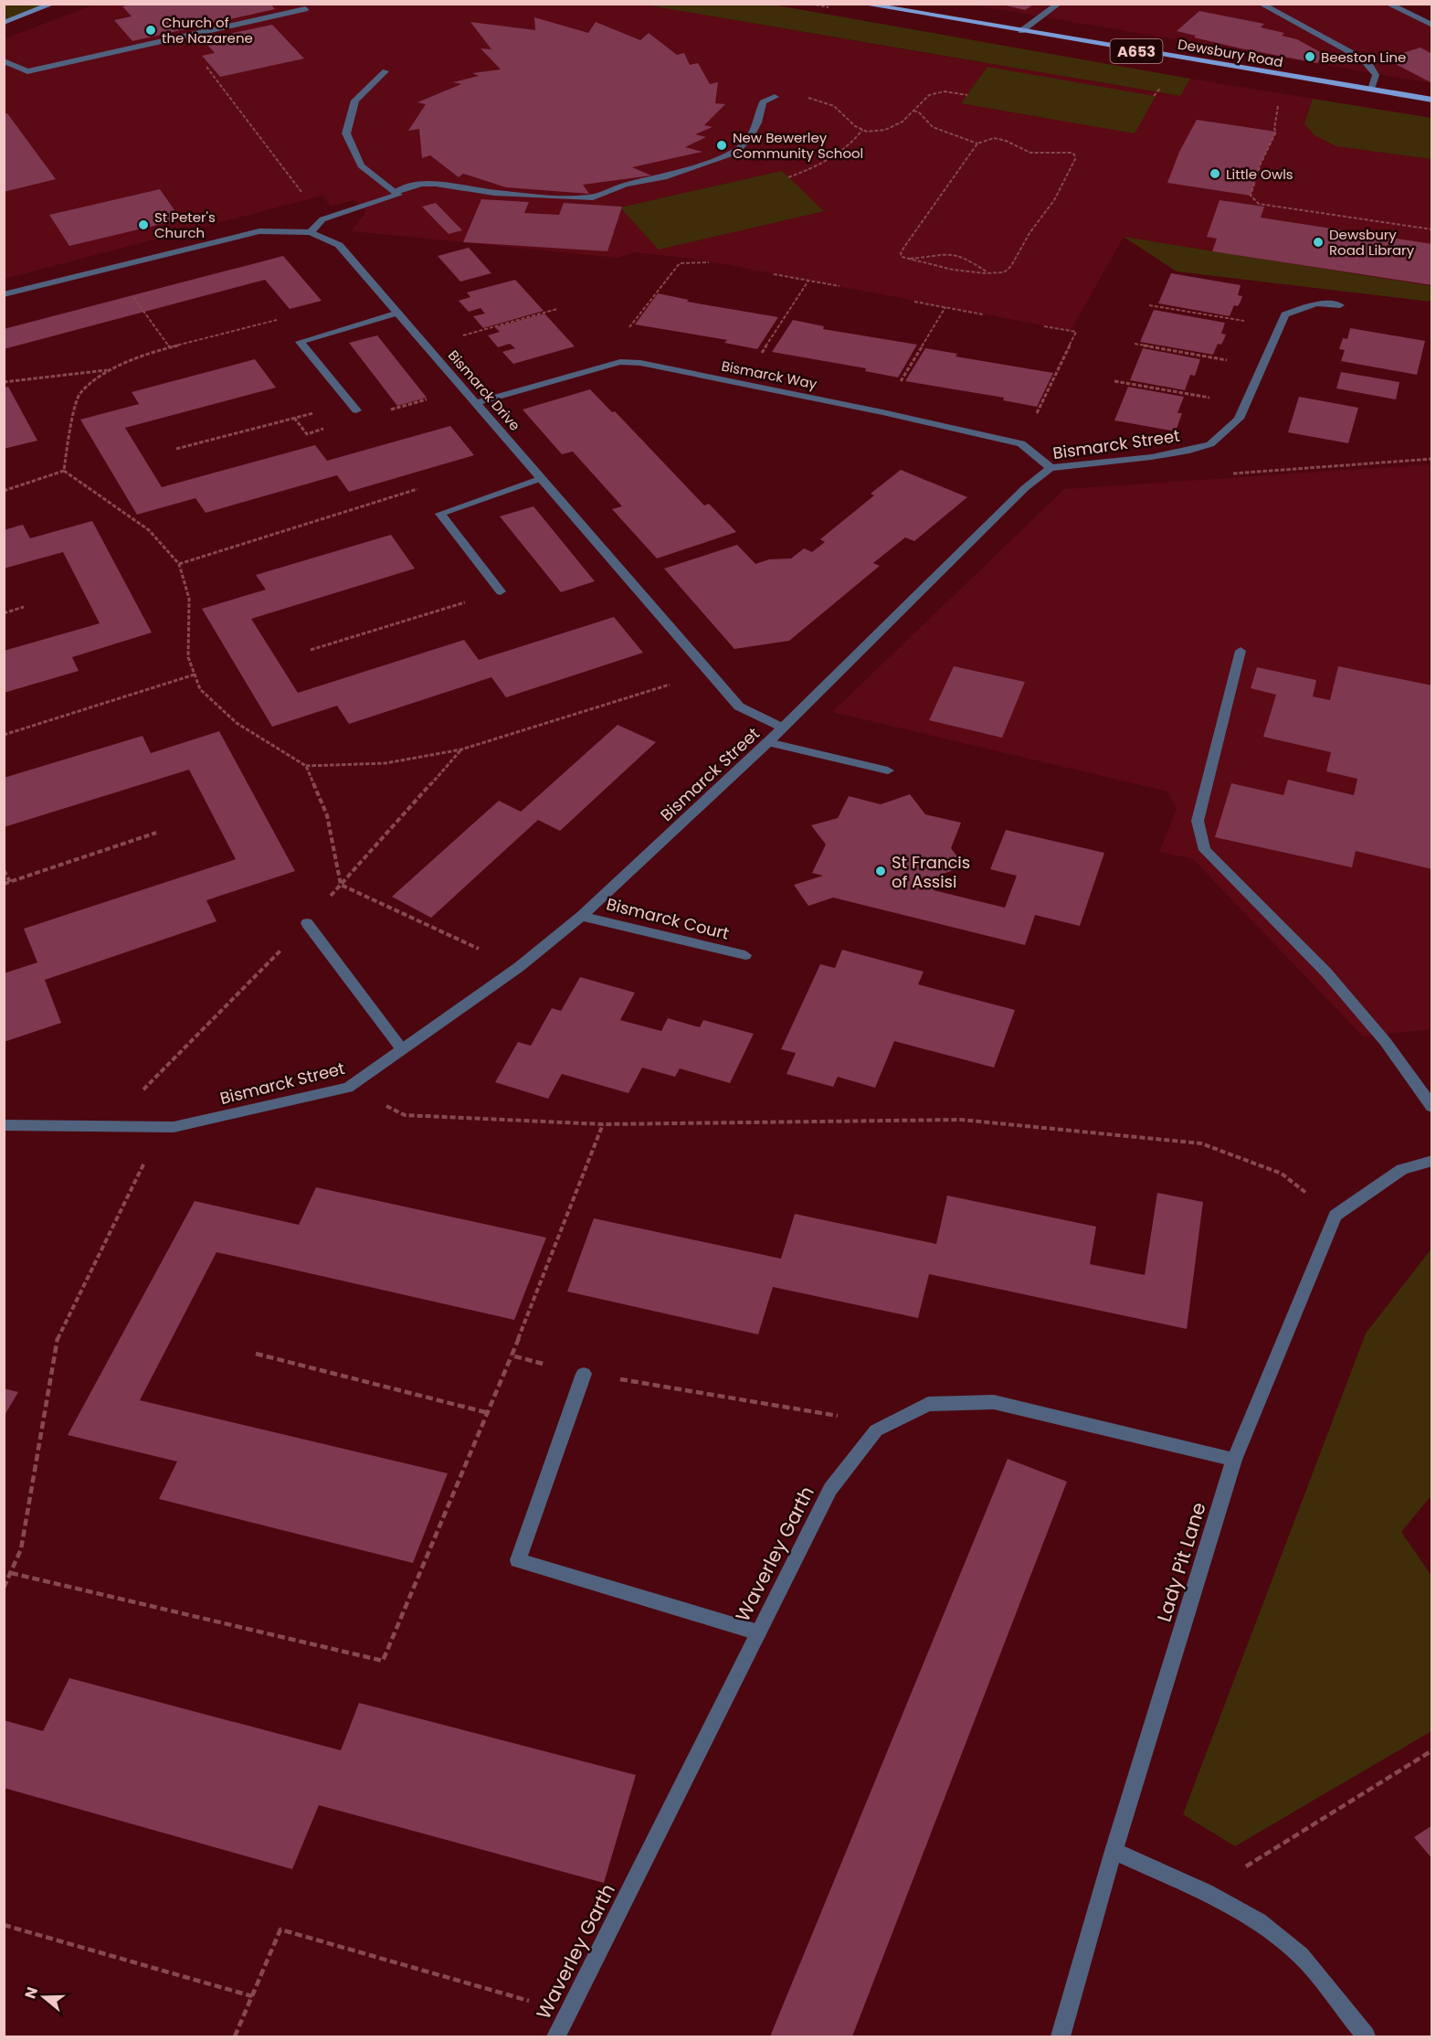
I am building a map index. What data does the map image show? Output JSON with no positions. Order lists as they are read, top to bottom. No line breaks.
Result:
{"streets":{"main road":["A653","Dewsbury Road"],"street":["Bismarck Way","Bismarck Drive","Bismarck Street","Bismarck Court","Waverley Garth","Lady Pit Lane"]},"crossings":[["Bismarck Way","Bismarck Drive"],["Bismarck Way","Bismarck Street"],["Bismarck Drive","Bismarck Street"],["Bismarck Street","Bismarck Court"],["Waverley Garth","Lady Pit Lane"]],"places":["Church of the Nazarene","Beeston Line","New Bewerley Community School","Little Owls","St Peter's Church","Dewsbury Road Library","St Francis of Assisi"],"north":"left"}
